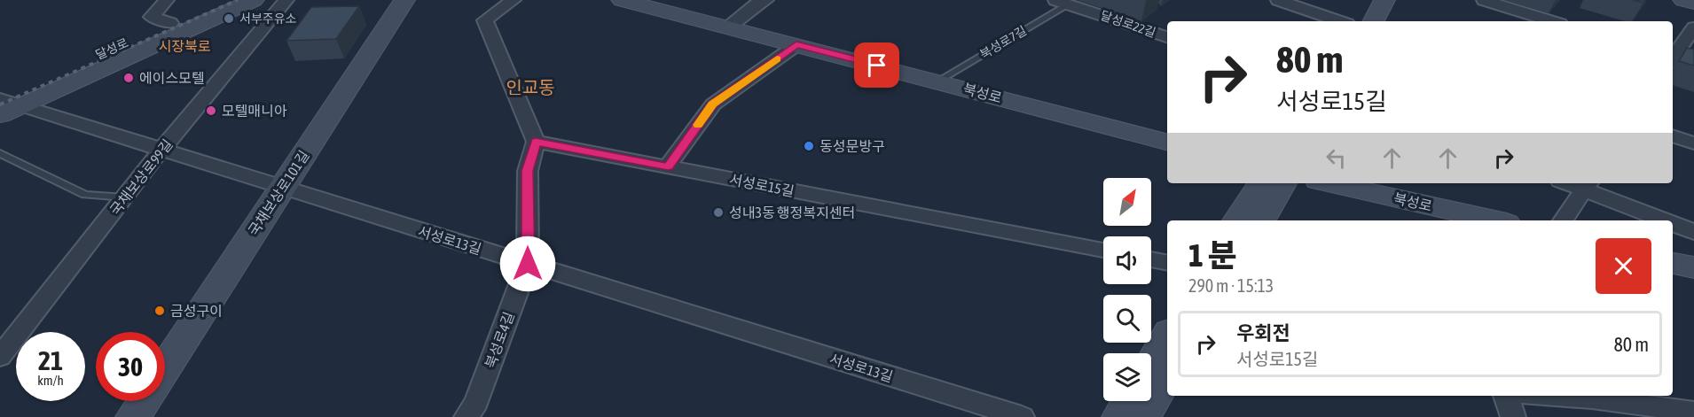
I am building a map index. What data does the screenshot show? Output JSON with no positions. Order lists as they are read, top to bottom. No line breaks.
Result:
{"streets":{"street":["달성로22길","달성로","북성로","국채보상로99길","서성로15길","국채보상로101길","서성로13길","북성로4길"],"lane":["북성로7길"]},"crossings":[["달성로22길","북성로7길"],["북성로7길","북성로"],["달성로","서성로13길"],["국채보상로99길","서성로13길"],["서성로15길","북성로4길"],["국채보상로101길","서성로13길"],["서성로13길","북성로4길"]],"districts":["시장북로","인교동"],"places":["서부주유소","에이스모텔","모텔매니아","동성문방구","성내3동 행정복지센터","금성구이"],"north":"top right","page":{"turn":["80 m","서성로15길"],"heading":["1 분","290 m · 15:13"],"list":[{"name":"우회전","note":"서성로15길","value":"80 m"}],"speed":"21 km/h","limit":"30"}}
